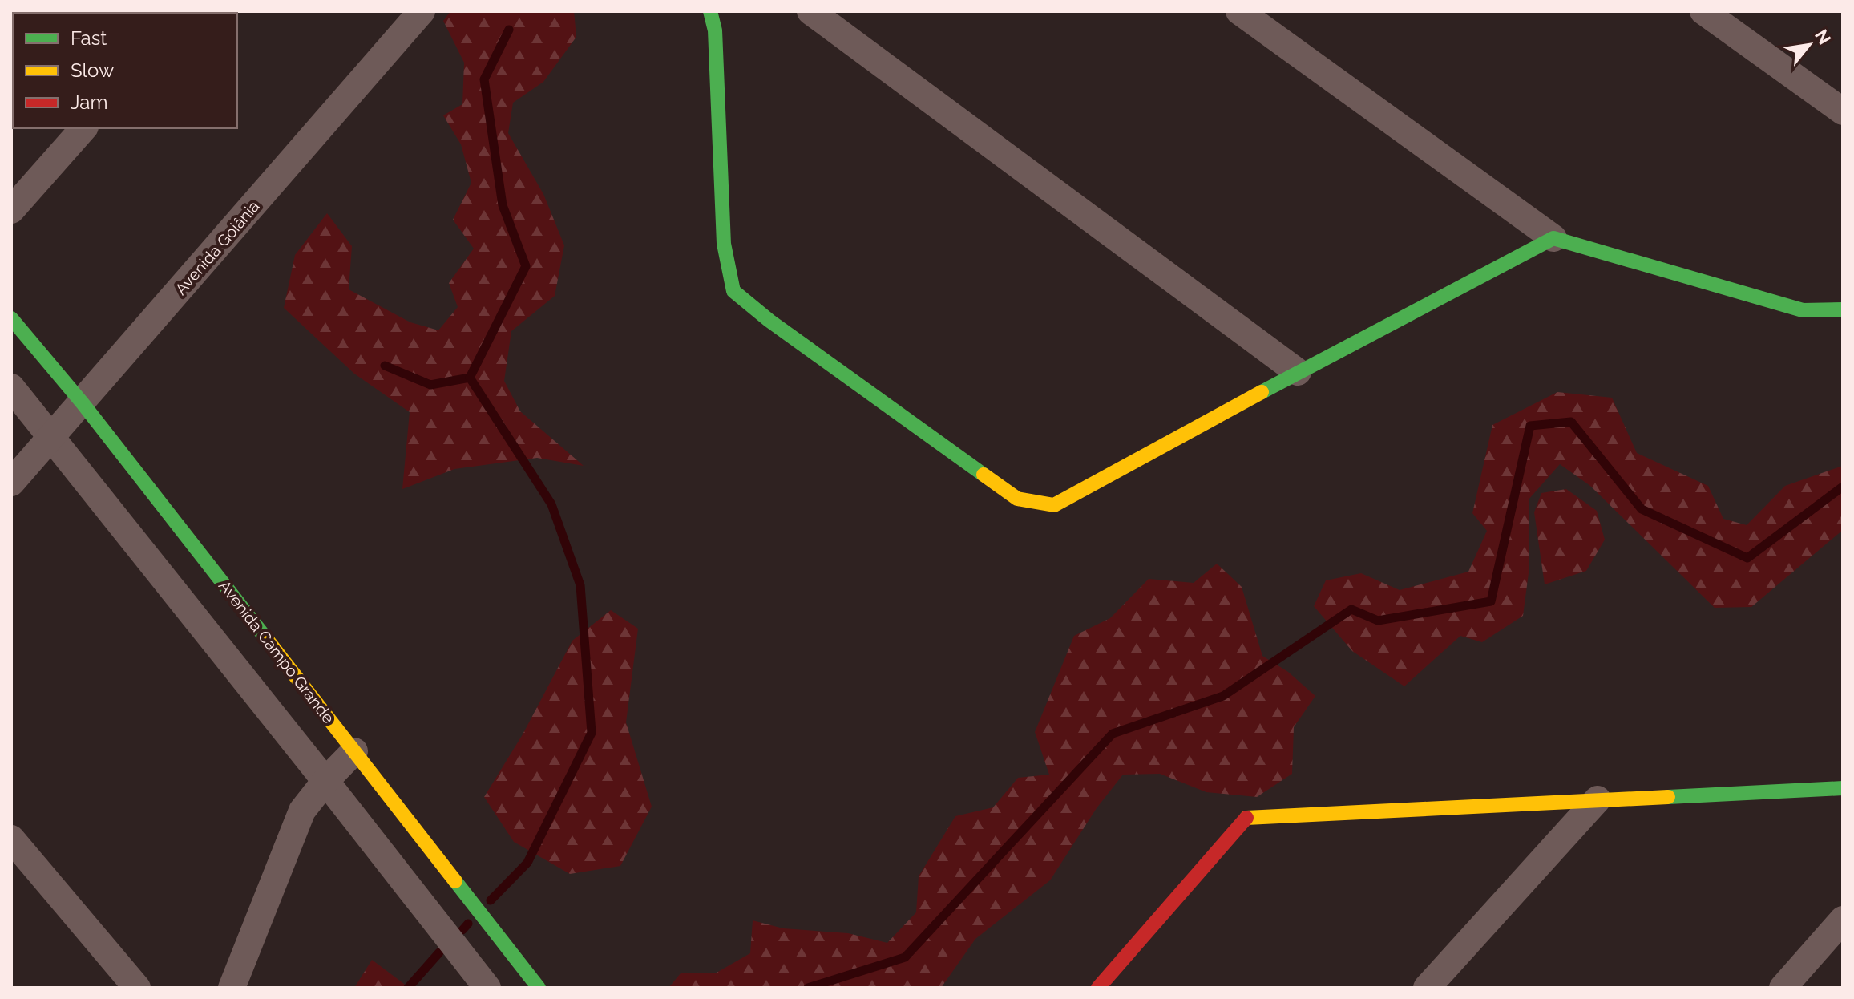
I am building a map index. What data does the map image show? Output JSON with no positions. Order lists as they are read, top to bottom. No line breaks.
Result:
{"streets":{"street":["Avenida Goiânia","Avenida Campo Grande"]},"crossings":[["Avenida Goiânia","Avenida Campo Grande"]],"legend":["Fast","Slow","Jam"],"north":"top right"}
